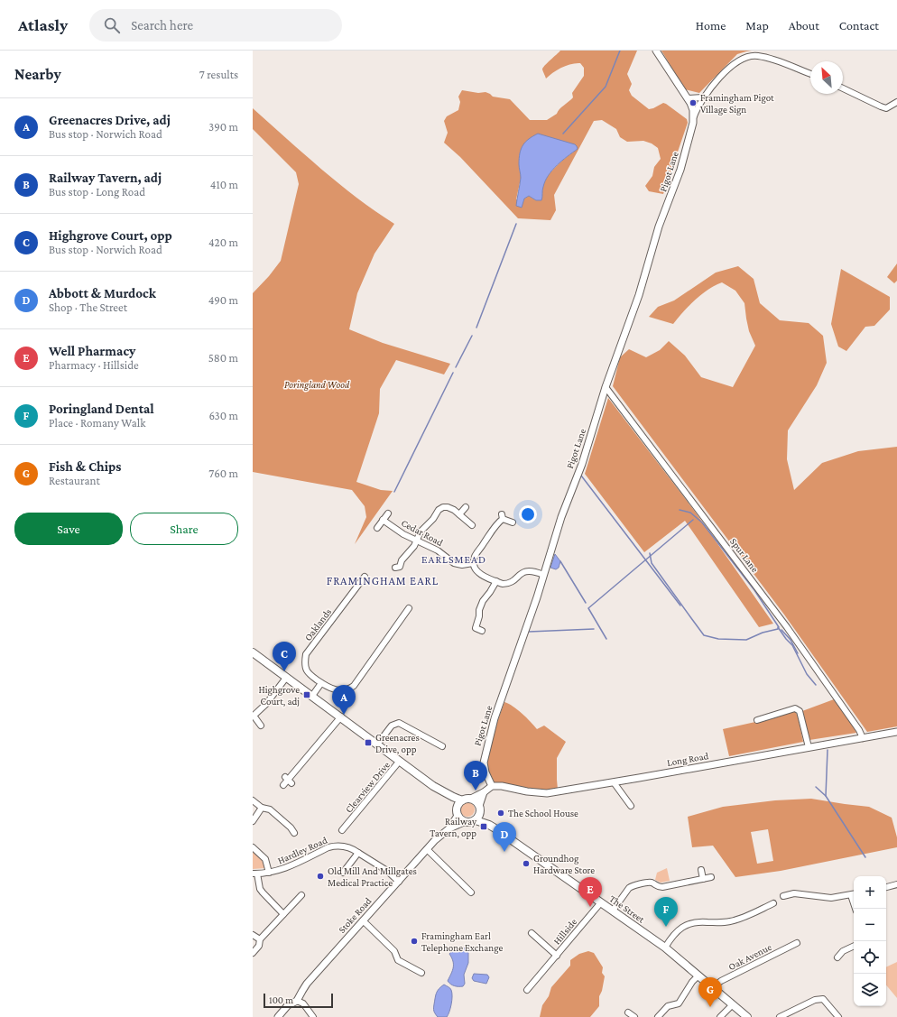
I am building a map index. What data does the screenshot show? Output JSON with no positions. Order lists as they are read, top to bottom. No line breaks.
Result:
{"streets":{"main road":["The Street"],"street":["Pigot Lane","Cedar Road","Spur Lane","Oaklands","Long Road","Clearview Drive","Hardley Road","Stoke Road","Hillside","Oak Avenue"]},"crossings":[["Pigot Lane","Spur Lane"],["Pigot Lane","Long Road"],["Spur Lane","Long Road"],["Hardley Road","Stoke Road"],["The Street","Stoke Road"],["The Street","Hillside"],["The Street","Oak Avenue"]],"districts":["EARLSMEAD","FRAMINGHAM EARL"],"parks":["Poringland Wood"],"places":{"other":["Framingham Pigot Village Sign","The School House","Groundhog Hardware Store","Old Mill And Millgates Medical Practice","Framingham Earl Telephone Exchange"],"transit":["Highgrove Court, adj","Greenacres Drive, opp","Railway Tavern, opp"]},"scale_bar":"100 m","north":"top left","page":{"header":"Atlasly","search":"Search here","nav":["Home","Map","About","Contact"],"heading":["Nearby","7 results"],"list":[{"mark":"A","name":"Greenacres Drive, adj","note":"Bus stop · Norwich Road","value":"390 m"},{"mark":"B","name":"Railway Tavern, adj","note":"Bus stop · Long Road","value":"410 m"},{"mark":"C","name":"Highgrove Court, opp","note":"Bus stop · Norwich Road","value":"420 m"},{"mark":"D","name":"Abbott & Murdock","note":"Shop · The Street","value":"490 m"},{"mark":"E","name":"Well Pharmacy","note":"Pharmacy · Hillside","value":"580 m"},{"mark":"F","name":"Poringland Dental","note":"Place · Romany Walk","value":"630 m"},{"mark":"G","name":"Fish & Chips","note":"Restaurant","value":"760 m"}],"buttons":["Save","Share"],"pins":["C","A","B","D","E","F","G"],"map_buttons":["+","−"],"scale":"100 m"}}
